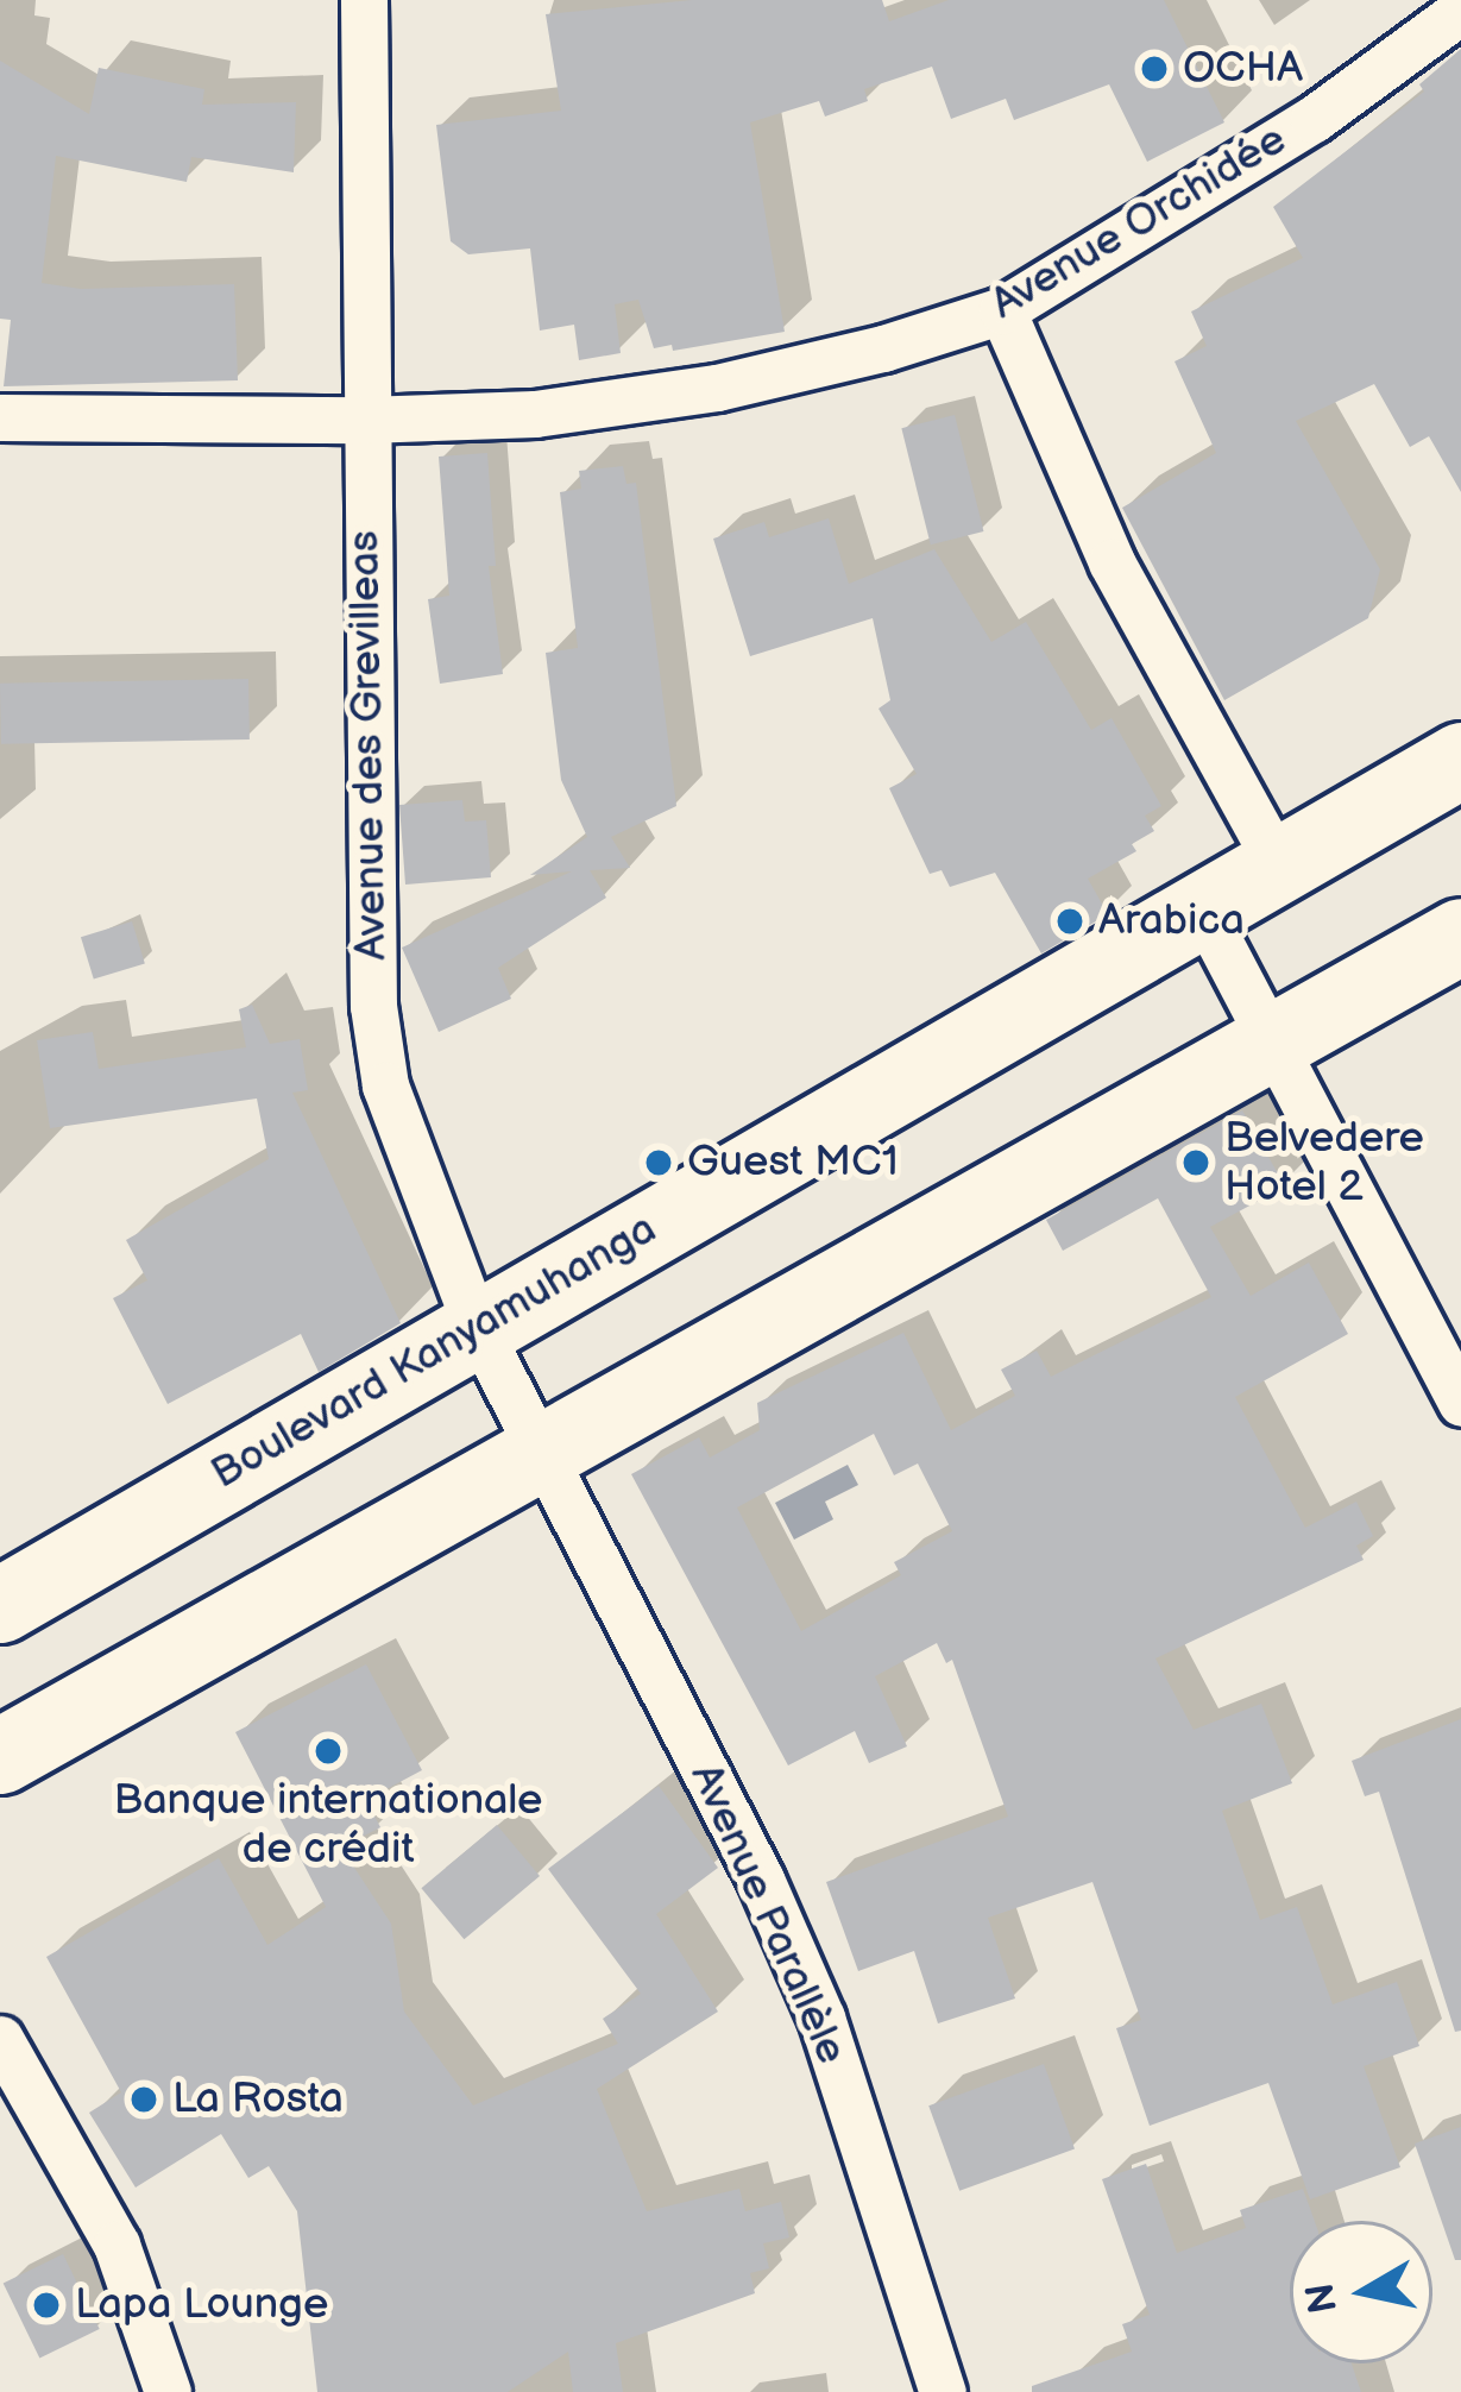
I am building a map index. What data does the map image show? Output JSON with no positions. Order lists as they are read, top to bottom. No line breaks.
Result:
{"streets":{"main road":["Boulevard Kanyamuhanga"],"street":["Avenue Orchidée","Avenue des Grevilleas","Avenue Parallèle"]},"crossings":[["Avenue Orchidée","Avenue des Grevilleas"],["Avenue des Grevilleas","Boulevard Kanyamuhanga"],["Avenue des Grevilleas","Avenue Parallèle"]],"places":["OCHA","Arabica","Guest MC1","Belvedere Hotel 2","Banque internationale de crédit","La Rosta","Lapa Lounge"],"north":"left"}
